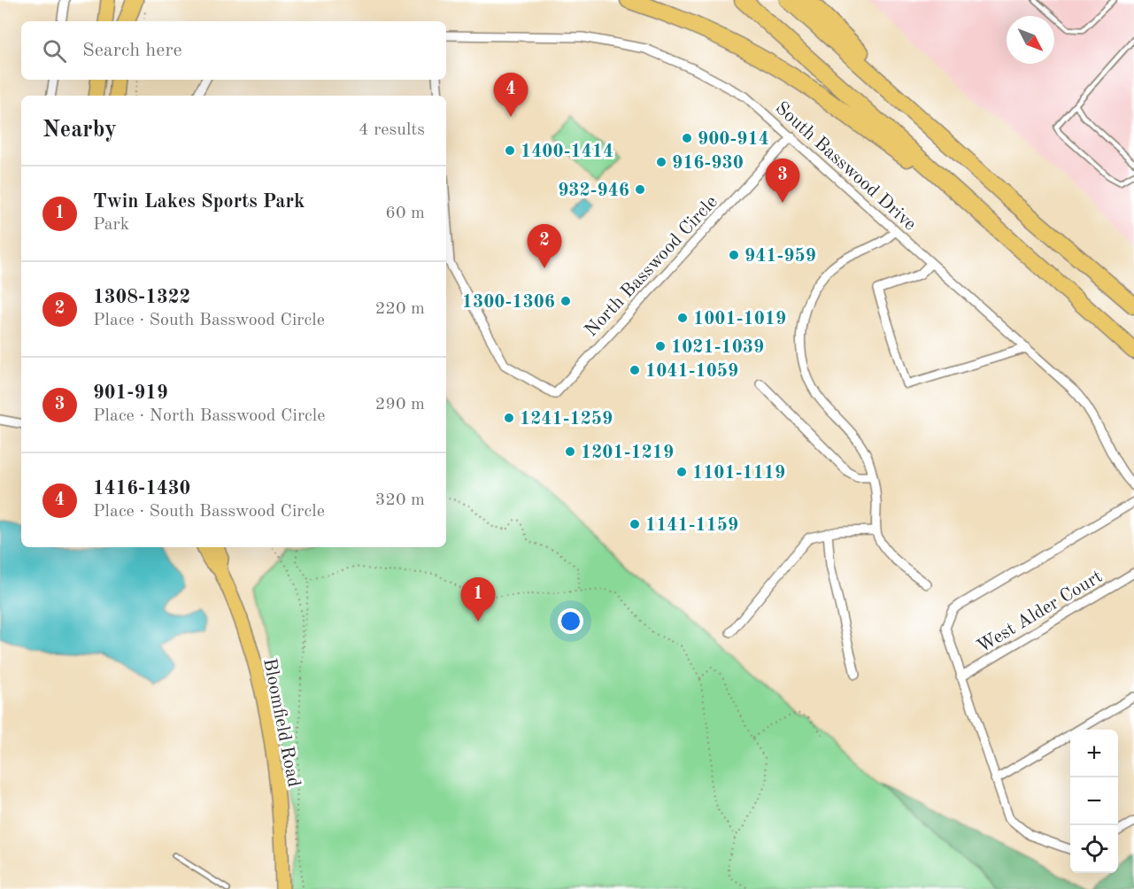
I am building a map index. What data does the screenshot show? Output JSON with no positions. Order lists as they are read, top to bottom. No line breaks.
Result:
{"streets":{"main road":["Bloomfield Road"],"street":["South Basswood Drive","North Basswood Circle","West Alder Court"]},"crossings":[["South Basswood Drive","North Basswood Circle"]],"places":["900-914","1400-1414","916-930","932-946","941-959","1300-1306","1001-1019","1021-1039","1041-1059","1241-1259","1201-1219","1101-1119","1141-1159"],"north":"bottom right","page":{"search":"Search here","pins":["4","3","2","1"],"heading":["Nearby","4 results"],"list":[{"mark":"1","name":"Twin Lakes Sports Park","note":"Park","value":"60 m"},{"mark":"2","name":"1308-1322","note":"Place · South Basswood Circle","value":"220 m"},{"mark":"3","name":"901-919","note":"Place · North Basswood Circle","value":"290 m"},{"mark":"4","name":"1416-1430","note":"Place · South Basswood Circle","value":"320 m"}],"map_buttons":["+","−"]}}
